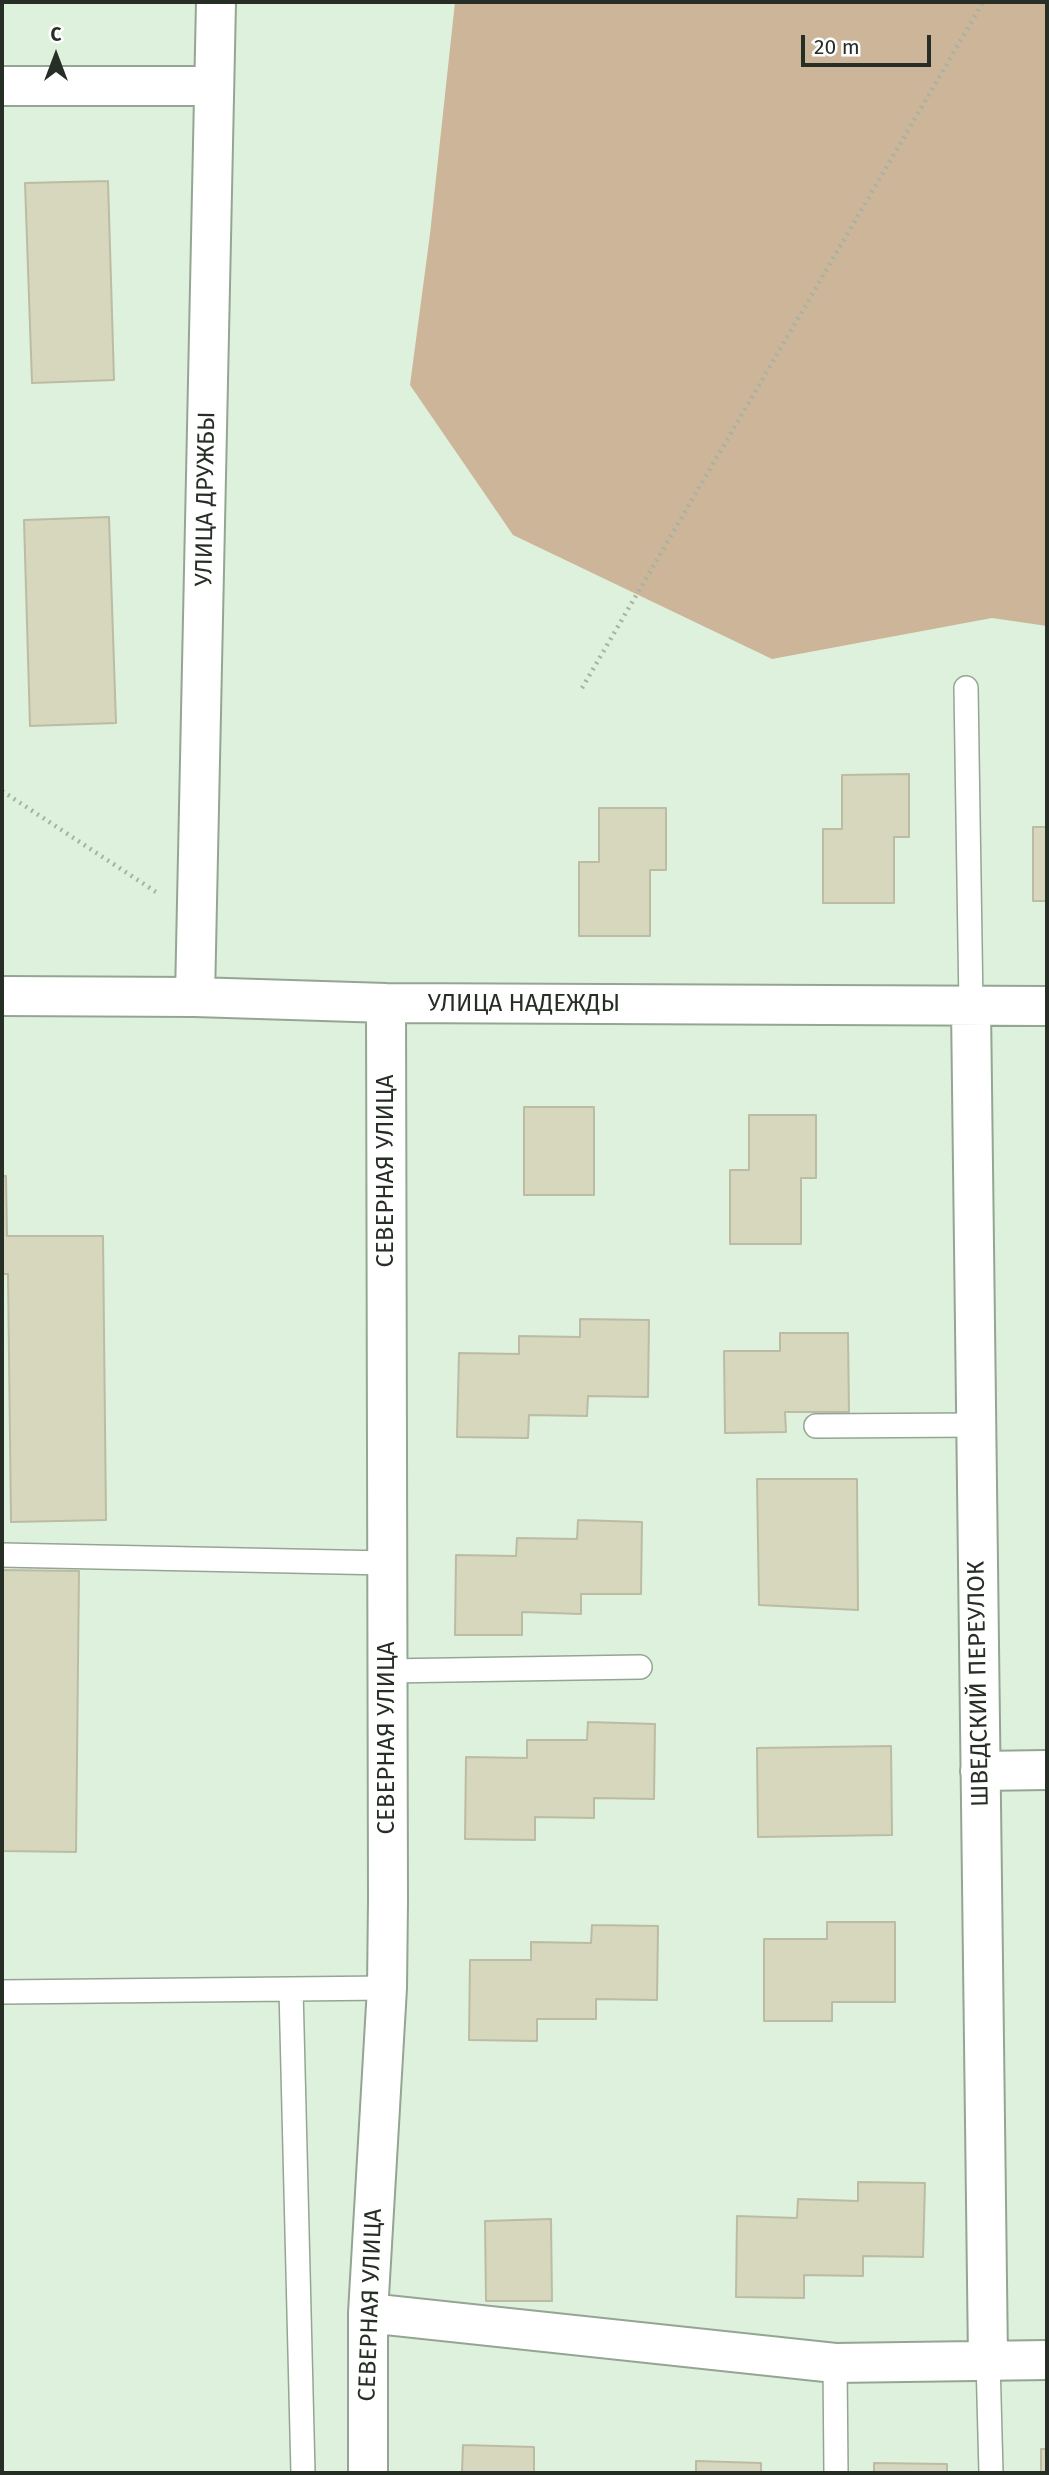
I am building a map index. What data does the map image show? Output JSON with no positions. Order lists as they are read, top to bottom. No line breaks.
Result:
{"streets":{"street":["УЛИЦА ДРУЖБЫ","УЛИЦА НАДЕЖДЫ","СЕВЕРНАЯ УЛИЦА","ШВЕДСКИЙ ПЕРЕУЛОК"]},"crossings":[["УЛИЦА ДРУЖБЫ","УЛИЦА НАДЕЖДЫ"],["УЛИЦА НАДЕЖДЫ","СЕВЕРНАЯ УЛИЦА"],["УЛИЦА НАДЕЖДЫ","ШВЕДСКИЙ ПЕРЕУЛОК"]],"scale_bar":"20 m","north":"top"}
